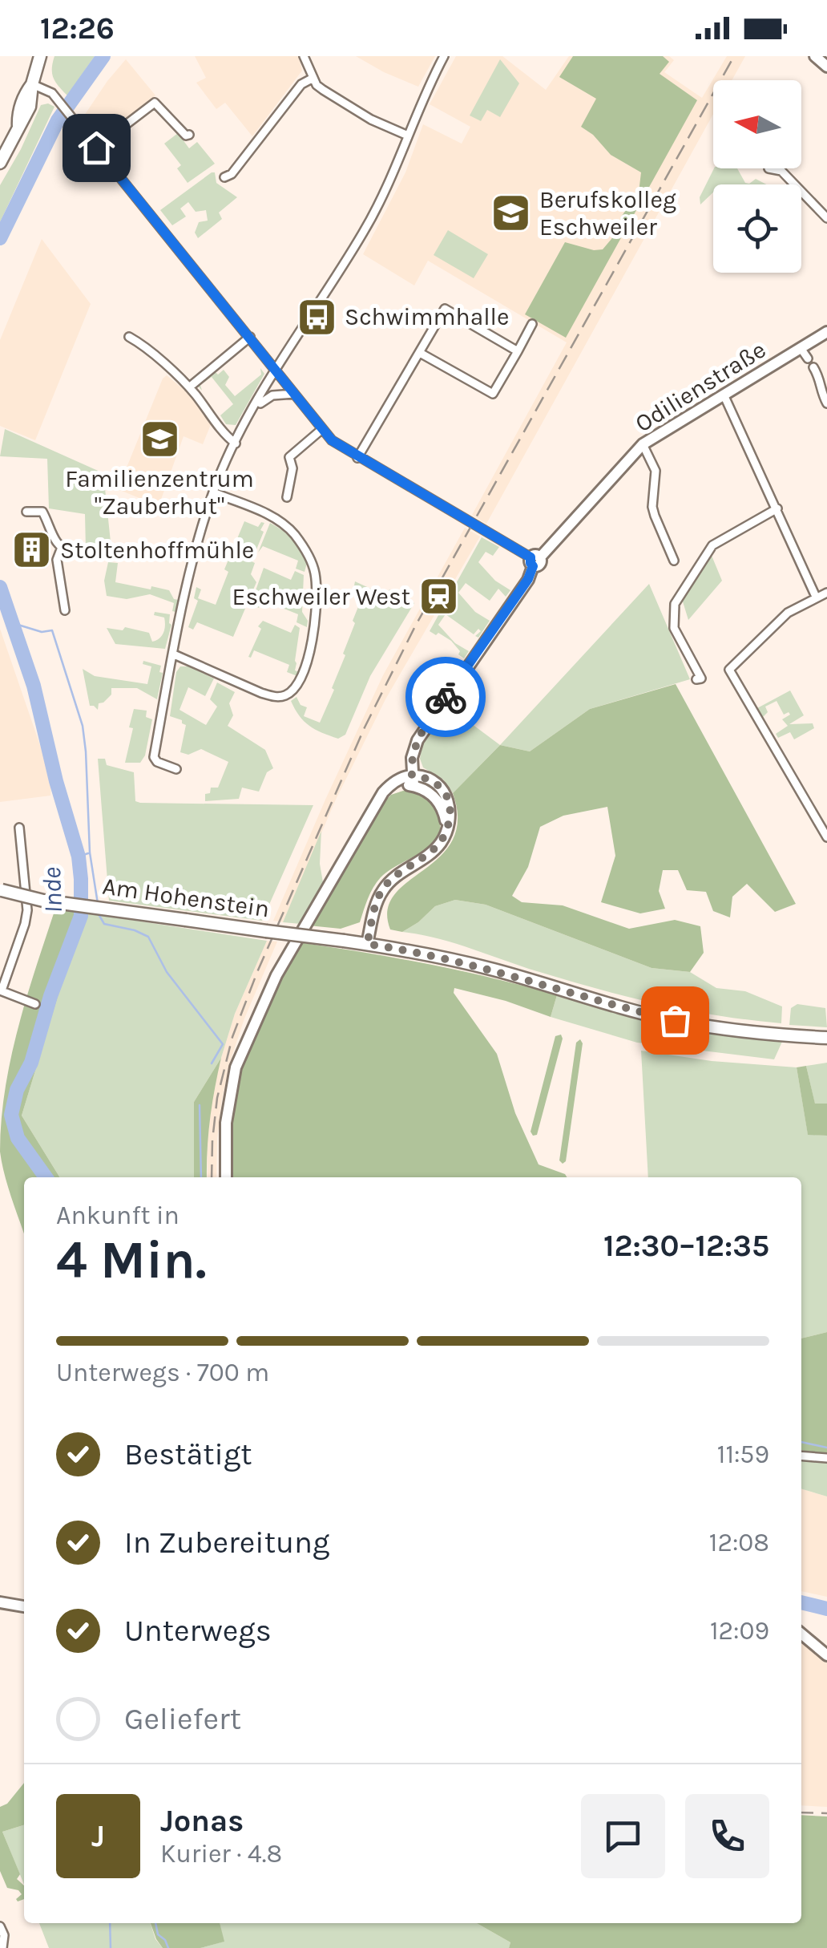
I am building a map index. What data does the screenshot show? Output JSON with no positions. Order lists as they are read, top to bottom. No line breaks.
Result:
{"streets":{"main road":["Odilienstraße","Am Hohenstein"]},"water":["Inde"],"places":{"school or university":["Berufskolleg Eschweiler","Familienzentrum \"Zauberhut\""],"bus stop":["Schwimmhalle"],"building":["Stoltenhoffmühle"],"station":["Eschweiler West"]},"north":"left","page":{"status":"12:26","heading":["4 Min.","Ankunft in","12:30–12:35"],"panel":["Jonas","Kurier · 4.8"],"bar":"Unterwegs · 700 m","list":[["Bestätigt","11:59"],["In Zubereitung","12:08"],["Unterwegs","12:09"],"Geliefert"],"round":"J"}}
